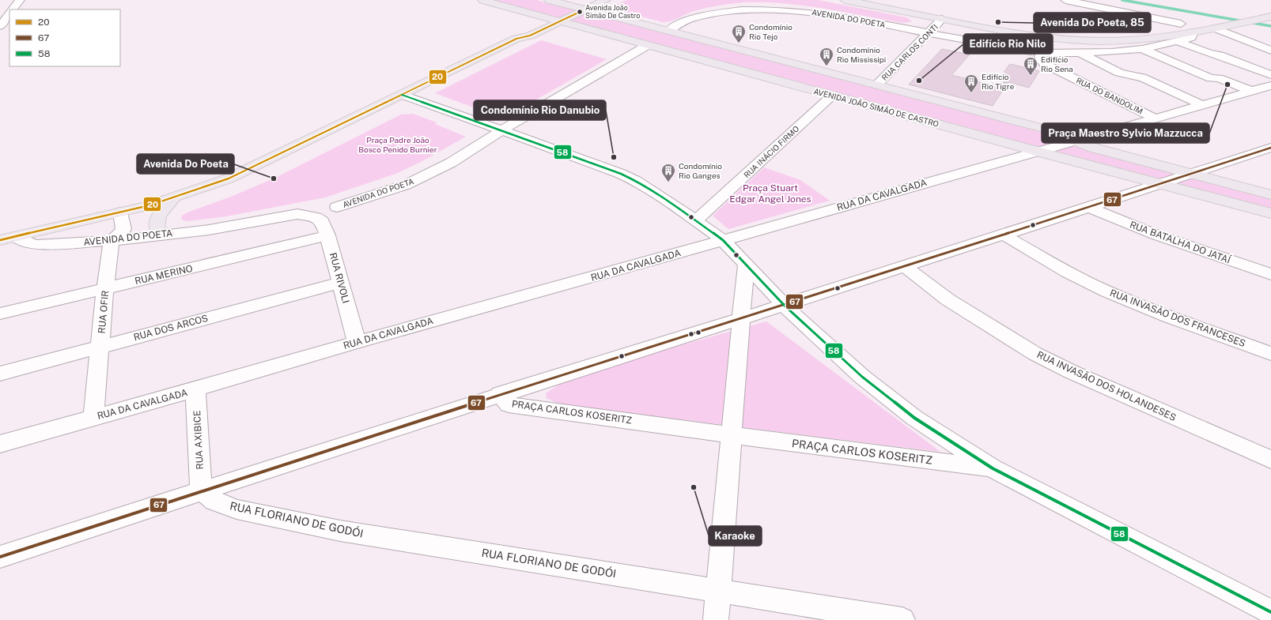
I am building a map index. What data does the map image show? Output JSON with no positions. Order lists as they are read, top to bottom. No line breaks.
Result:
{"streets":{"main road":["AVENIDA DO POETA","AVENIDA JOÃO SIMÃO DE CASTRO"],"street":["RUA CARLOS CONTI","RUA DO BANDOLIM","RUA INÁCIO FIRMO","RUA DA CAVALGADA","RUA BATALHA DO JATAÍ","RUA MERINO","RUA RIVOLI","RUA OFIR","RUA INVASÃO DOS FRANCESES","RUA DOS ARCOS","RUA INVASÃO DOS HOLANDESES","PRAÇA CARLOS KOSERITZ","RUA AXIBICE","RUA FLORIANO DE GODÓI"]},"crossings":[["AVENIDA DO POETA","RUA CARLOS CONTI"],["AVENIDA DO POETA","RUA DO BANDOLIM"],["AVENIDA DO POETA","AVENIDA JOÃO SIMÃO DE CASTRO"],["AVENIDA DO POETA","RUA RIVOLI"],["AVENIDA DO POETA","RUA OFIR"],["RUA DO BANDOLIM","RUA DA CAVALGADA"],["AVENIDA JOÃO SIMÃO DE CASTRO","RUA INÁCIO FIRMO"],["AVENIDA JOÃO SIMÃO DE CASTRO","RUA DA CAVALGADA"],["AVENIDA JOÃO SIMÃO DE CASTRO","PRAÇA CARLOS KOSERITZ"],["RUA DA CAVALGADA","RUA RIVOLI"],["RUA DA CAVALGADA","RUA OFIR"],["RUA DA CAVALGADA","RUA AXIBICE"],["RUA BATALHA DO JATAÍ","PRAÇA CARLOS KOSERITZ"],["RUA MERINO","RUA RIVOLI"],["RUA MERINO","RUA OFIR"],["RUA RIVOLI","RUA DOS ARCOS"],["RUA OFIR","RUA DOS ARCOS"],["RUA INVASÃO DOS FRANCESES","PRAÇA CARLOS KOSERITZ"],["RUA INVASÃO DOS HOLANDESES","PRAÇA CARLOS KOSERITZ"],["RUA AXIBICE","RUA FLORIANO DE GODÓI"]],"parks":["Praça Padre João Bosco Penido Burnier","Praça Stuart Edgar Angel Jones"],"places":{"other":["Avenida João Simão De Castro","Avenida Do Poeta, 85","Edifício Rio Nilo","Praça Maestro Sylvio Mazzucca","Condomínio Rio Danubio","Avenida Do Poeta","Karaoke"],"building":["Condomínio Rio Tejo","Condomínio Rio Mississipi","Edifício Rio Sena","Edifício Rio Tigre","Condomínio Rio Ganges"]},"lines":["transit line 20","transit line 58","transit line 67"],"legend":["20","67","58"]}
